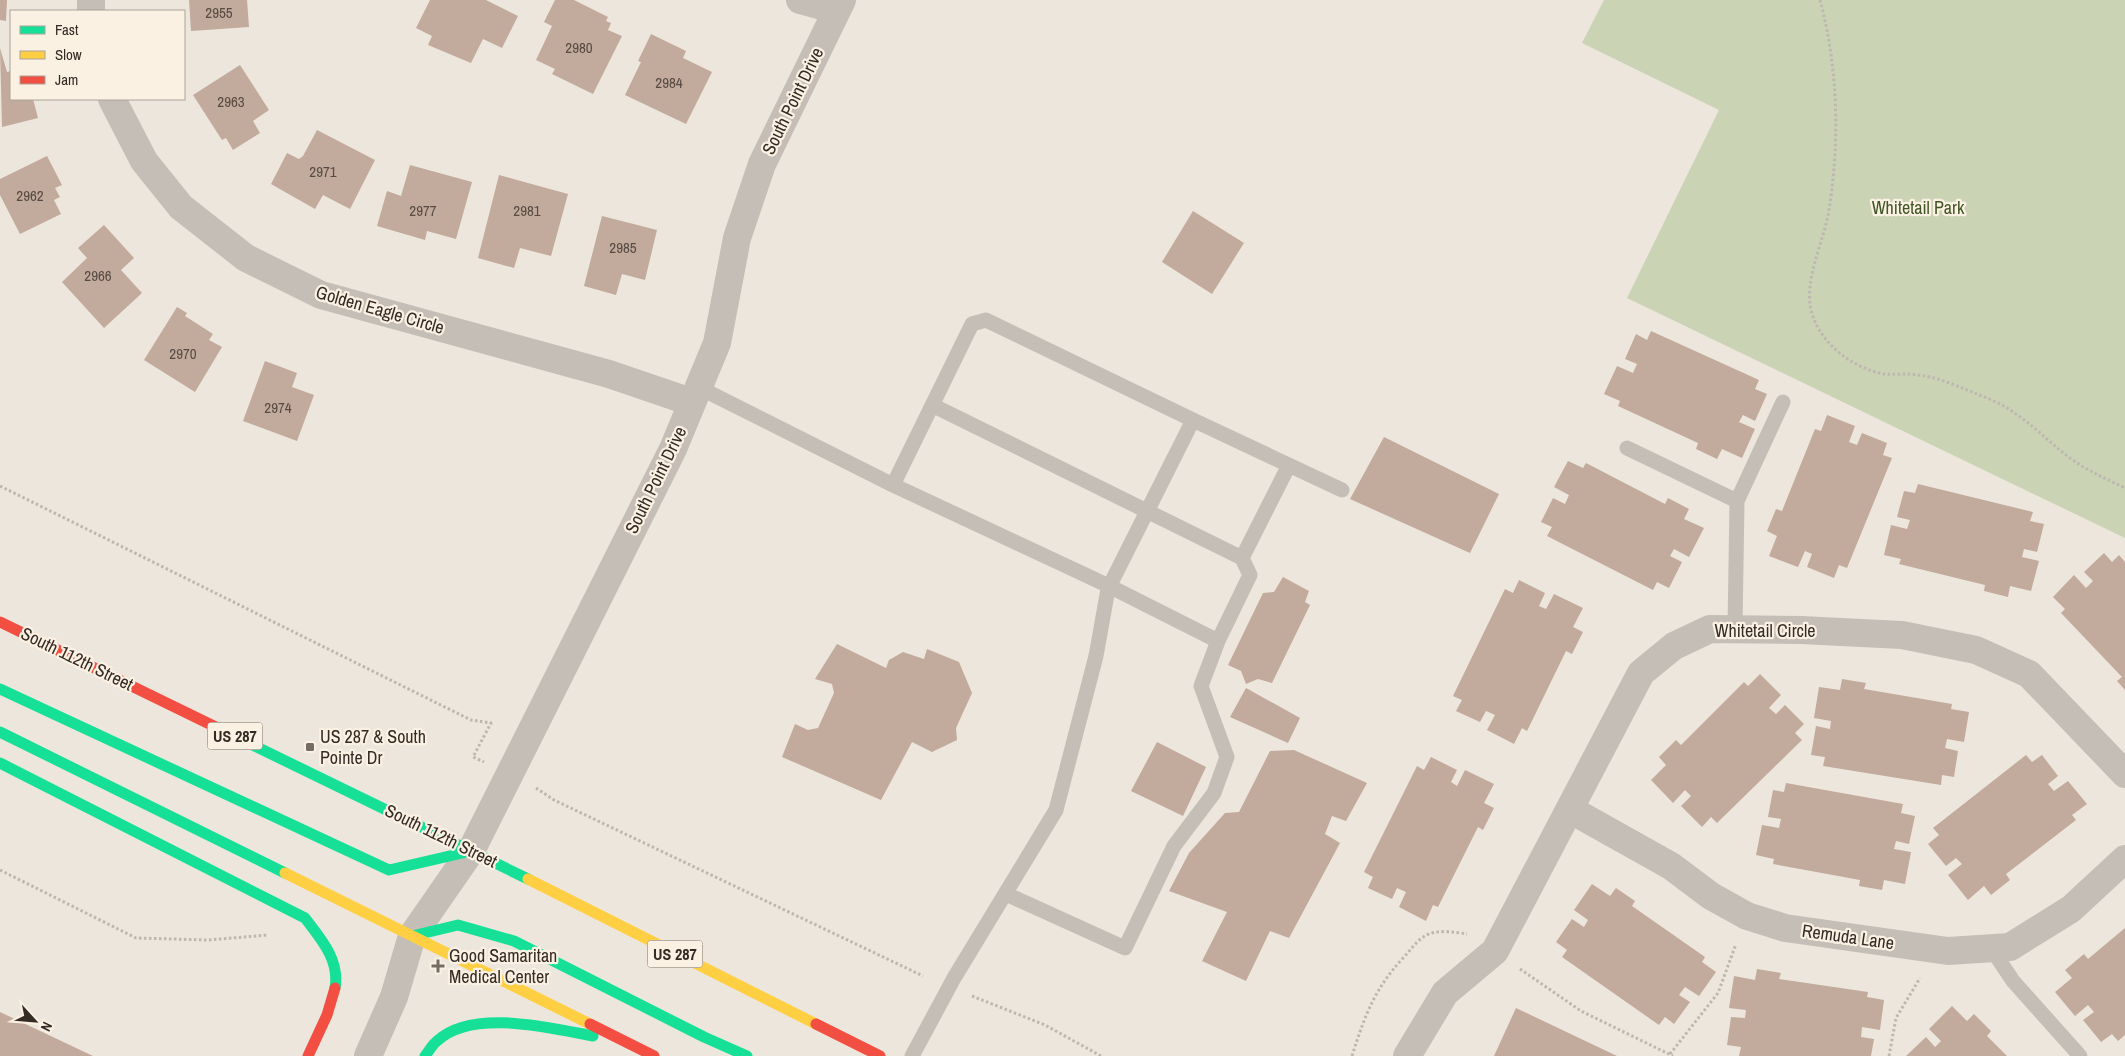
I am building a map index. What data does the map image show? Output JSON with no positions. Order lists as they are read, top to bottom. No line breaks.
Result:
{"streets":{"main road":["South 112th Street","US 287"],"street":["South Point Drive","Golden Eagle Circle","Whitetail Circle","Remuda Lane"]},"crossings":[["South Point Drive","Golden Eagle Circle"],["South Point Drive","South 112th Street"],["Whitetail Circle","Remuda Lane"]],"parks":["Whitetail Park"],"places":{"transit":["US 287 & South Pointe Dr"],"health":["Good Samaritan Medical Center"]},"house_numbers":["2955","2980","2984","2963","2971","2962","2977","2981","2985","2966","2970","2974"],"legend":["Fast","Slow","Jam"],"north":"bottom right"}
